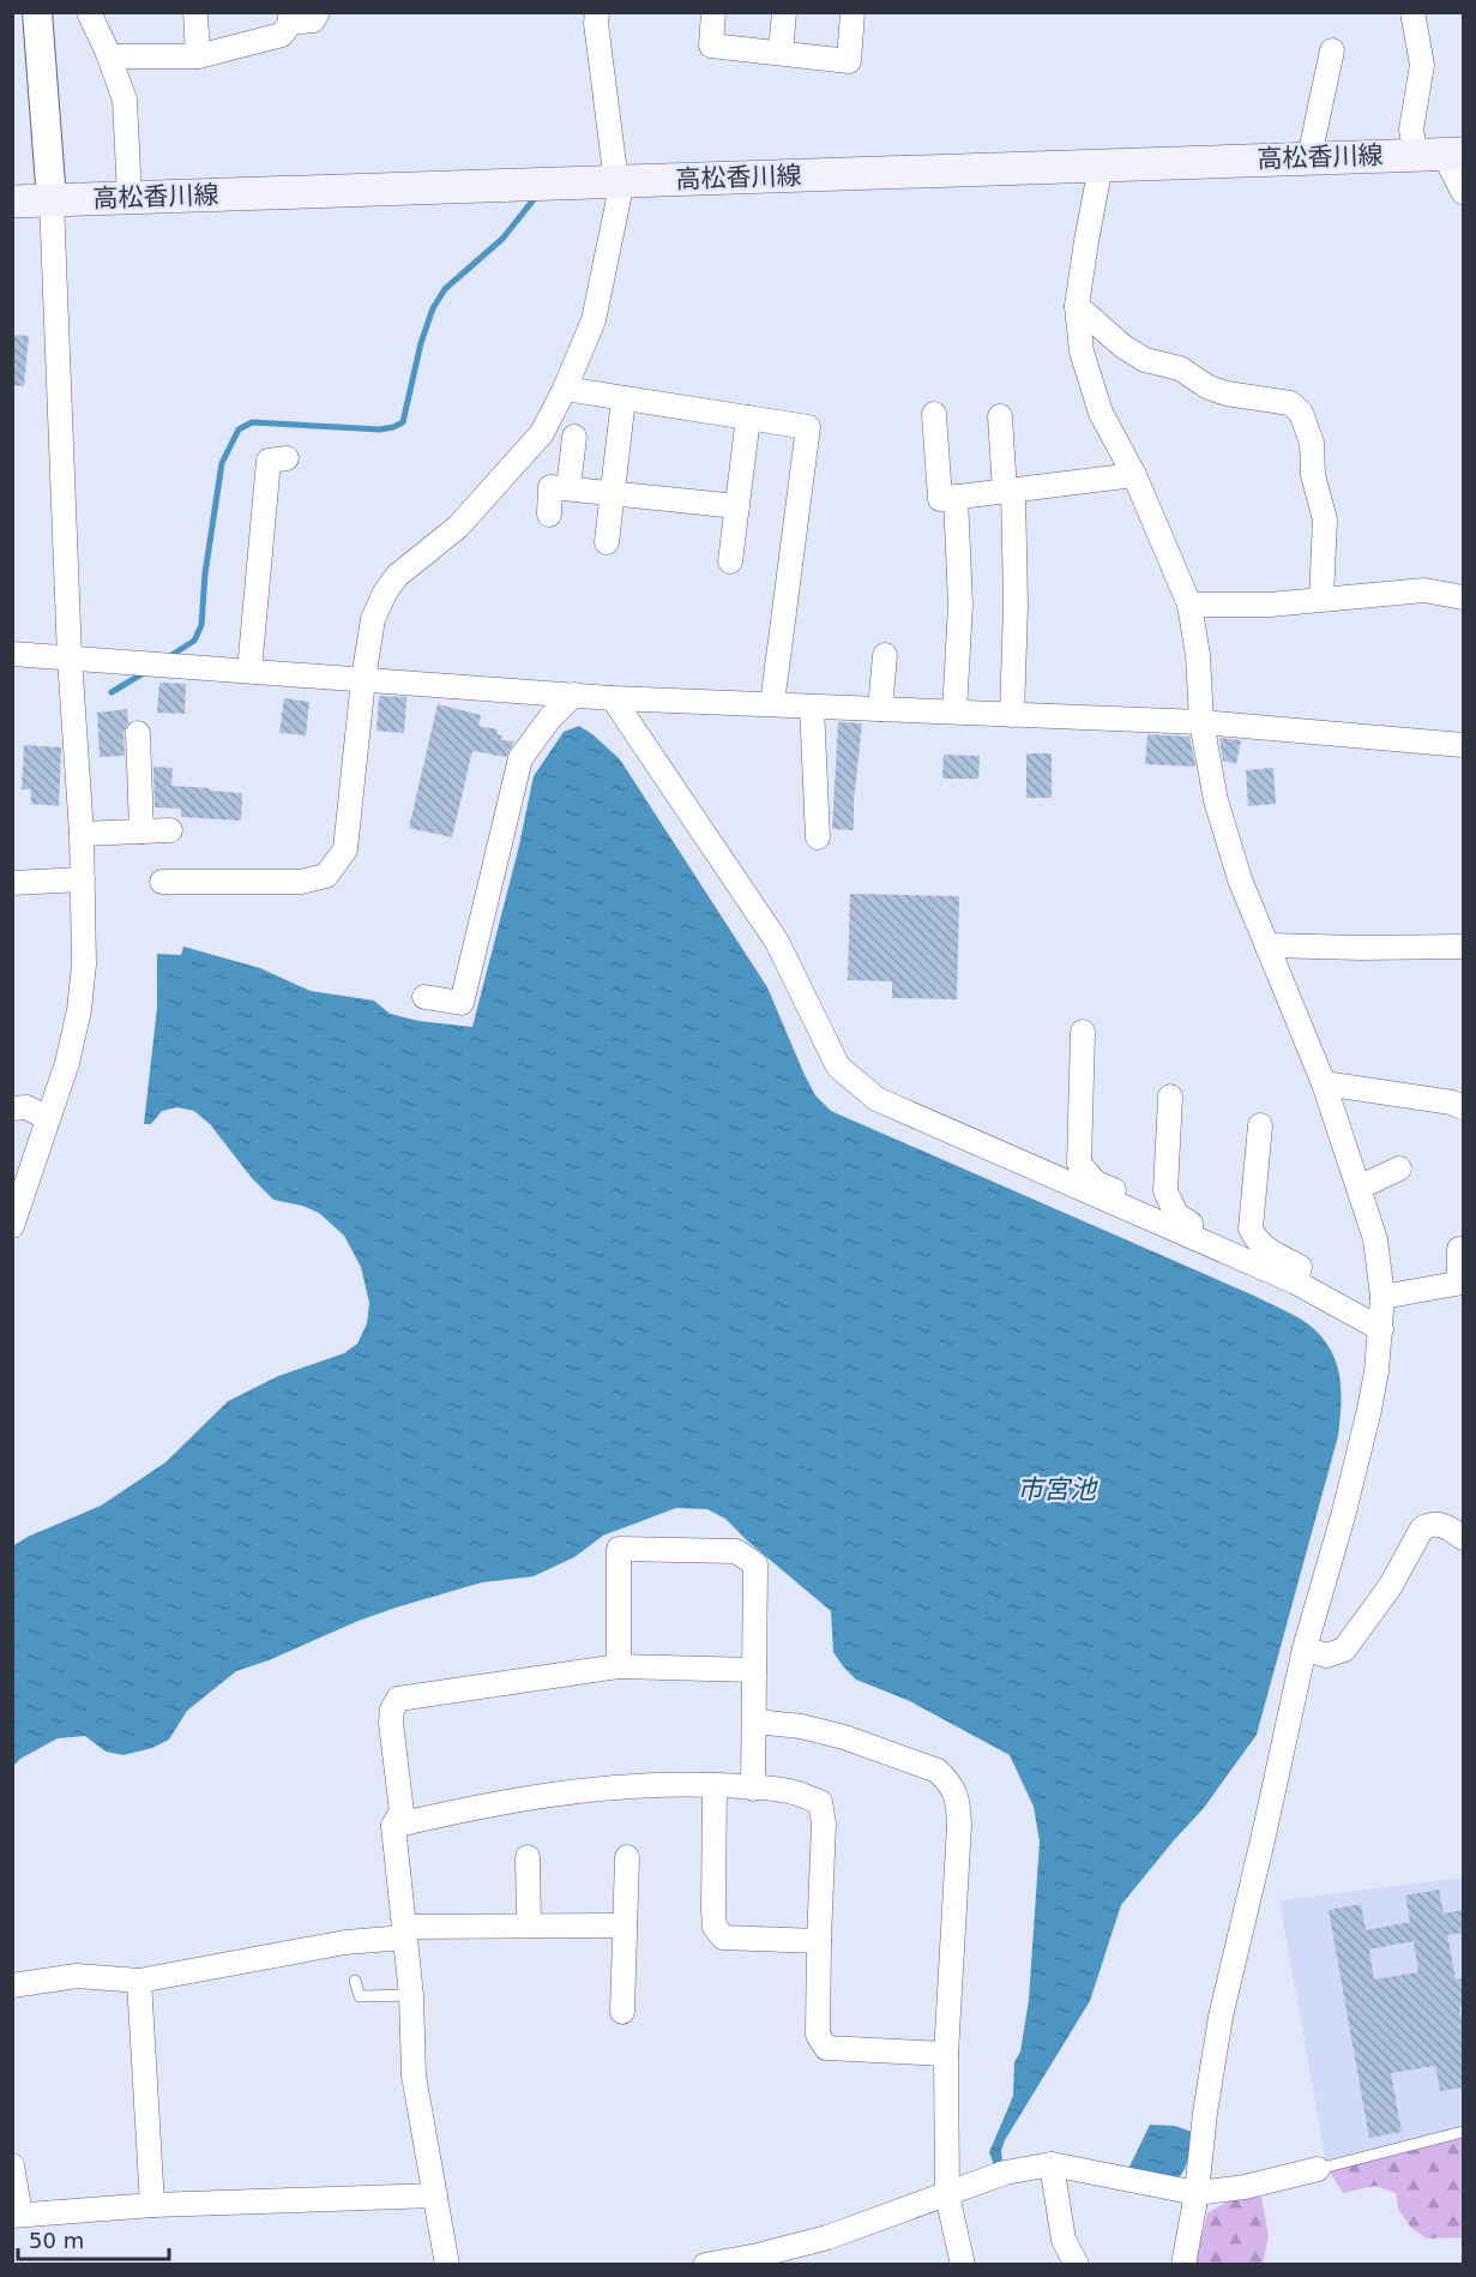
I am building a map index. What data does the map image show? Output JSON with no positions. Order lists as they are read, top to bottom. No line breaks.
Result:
{"streets":{"main road":["高松香川線"]},"water":["市宮池"],"scale_bar":"50 m"}
